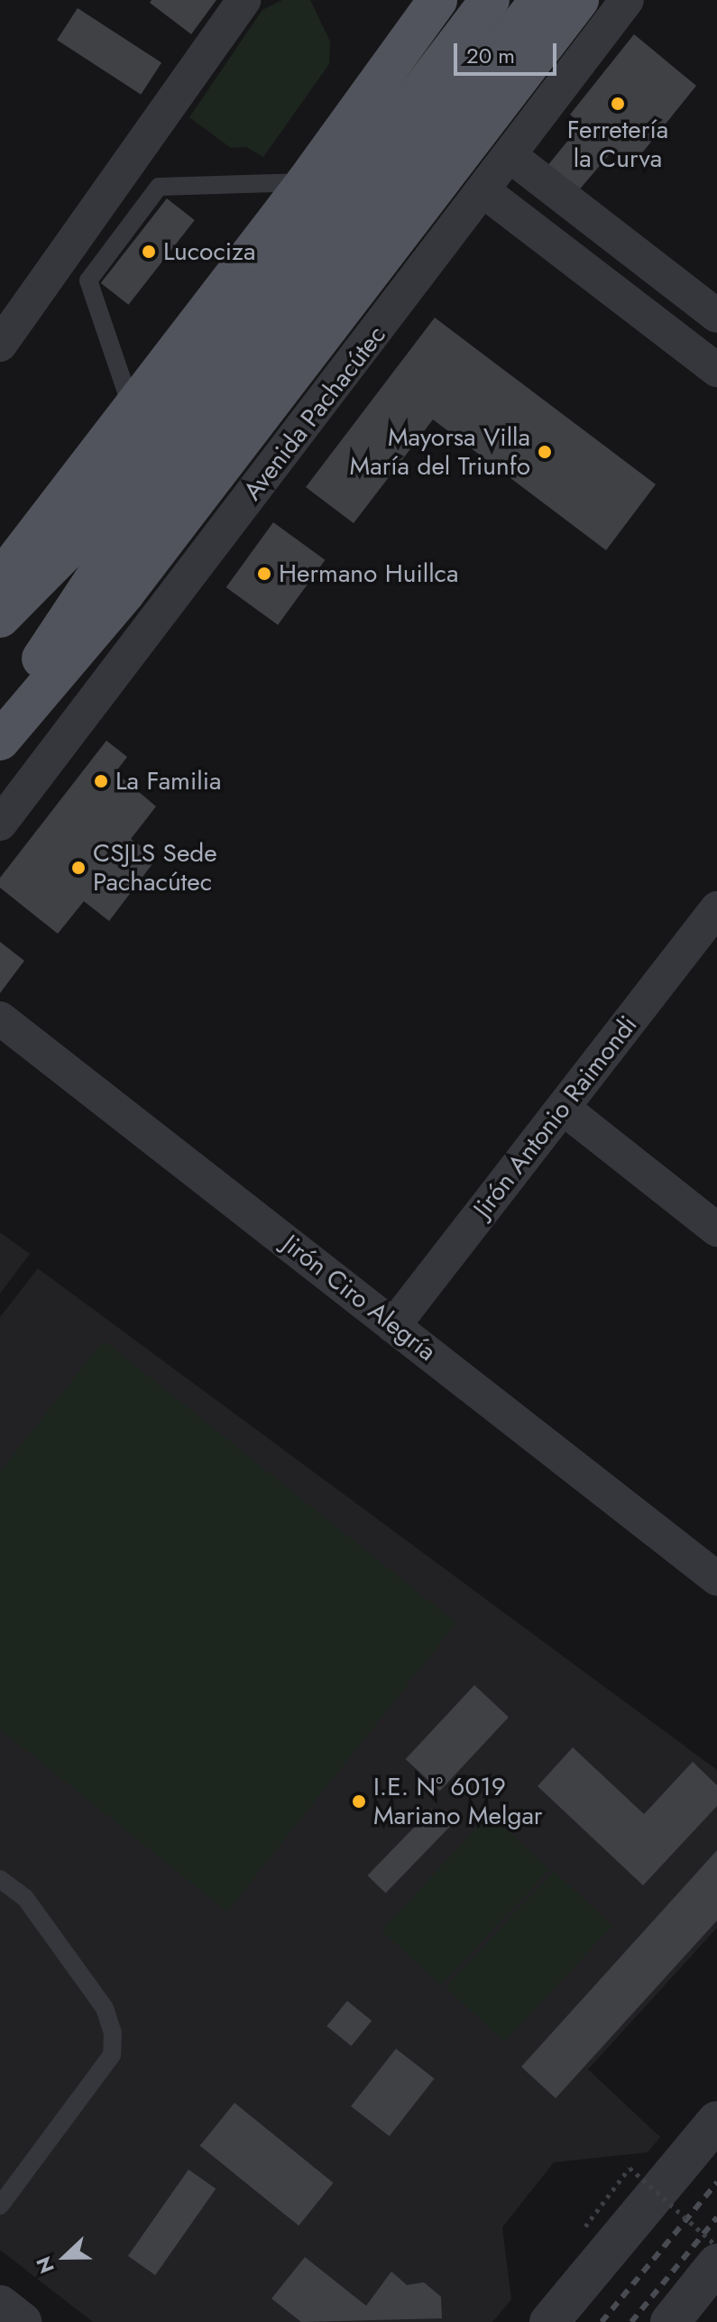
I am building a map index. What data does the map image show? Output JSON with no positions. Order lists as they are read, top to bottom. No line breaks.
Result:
{"streets":{"main road":["Avenida Pachacútec"],"street":["Jirón Antonio Raimondi","Jirón Ciro Alegría"]},"crossings":[["Jirón Antonio Raimondi","Jirón Ciro Alegría"]],"places":["Ferretería la Curva","Lucociza","Mayorsa Villa María del Triunfo","Hermano Huillca","La Familia","CSJLS Sede Pachacútec","I.E. N° 6019 Mariano Melgar"],"scale_bar":"20 m","north":"left"}
